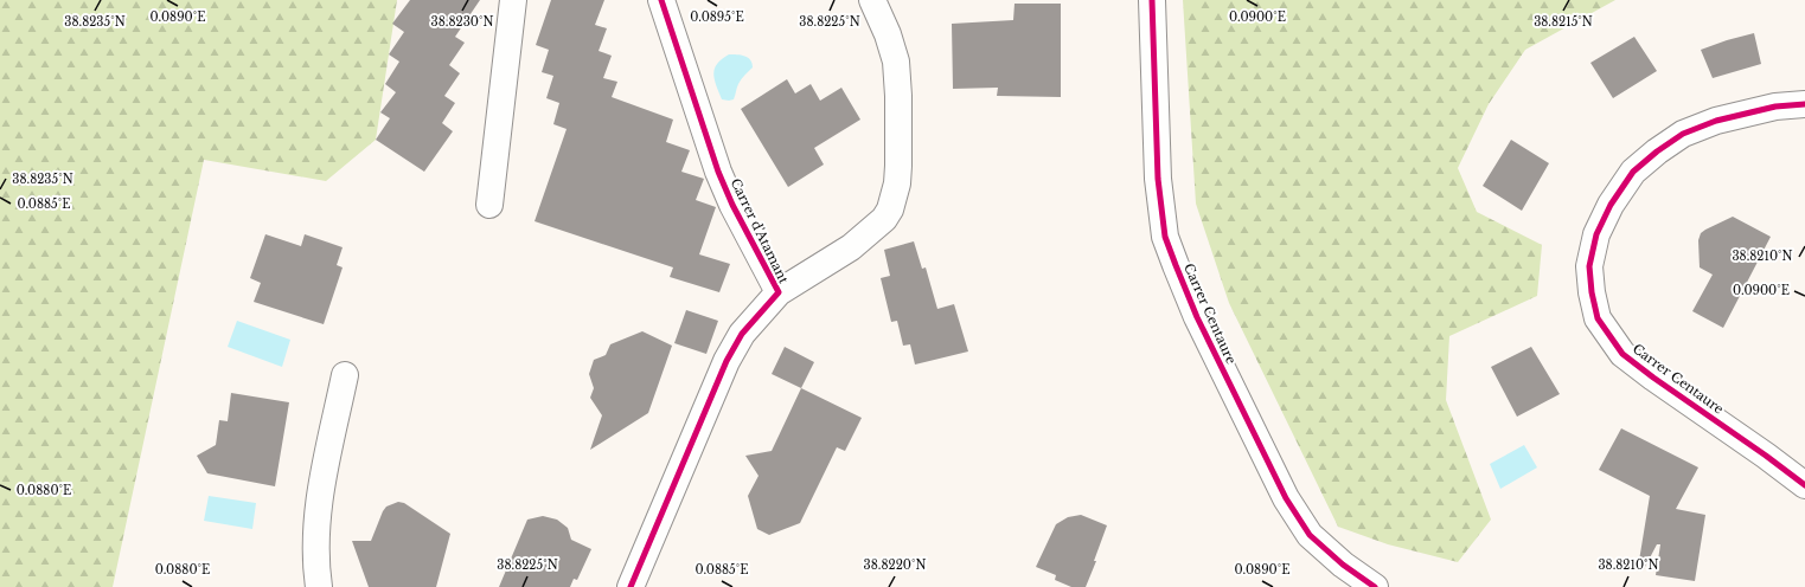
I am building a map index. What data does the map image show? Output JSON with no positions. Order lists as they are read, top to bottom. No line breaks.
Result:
{"streets":{"street":["Carrer d'Atamant","Carrer Centaure"]},"coordinates":["0.0890°E","0.0895°E","0.0900°E","38.8235°N","38.8230°N","38.8225°N","38.8215°N","0.0885°E","38.8210°N","0.0880°E","38.8220°N"]}
